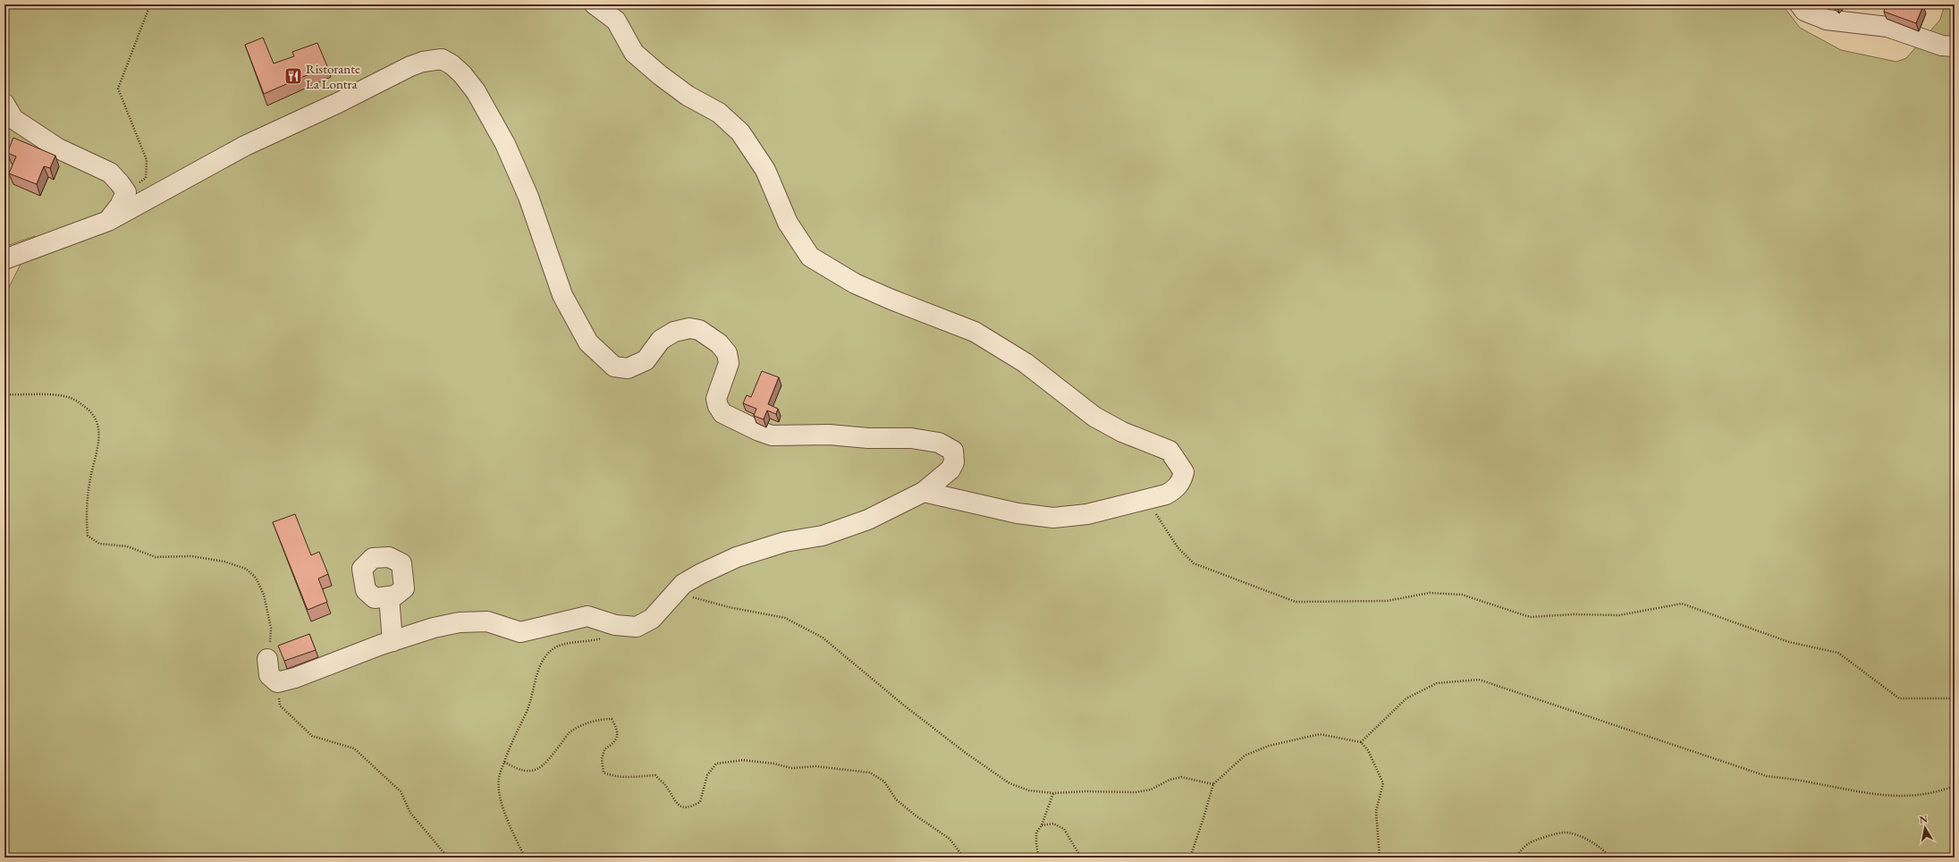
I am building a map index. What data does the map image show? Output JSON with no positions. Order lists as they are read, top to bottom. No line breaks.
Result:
{"places":{"restaurant":["Ristorante La Lontra"]},"north":"top"}
